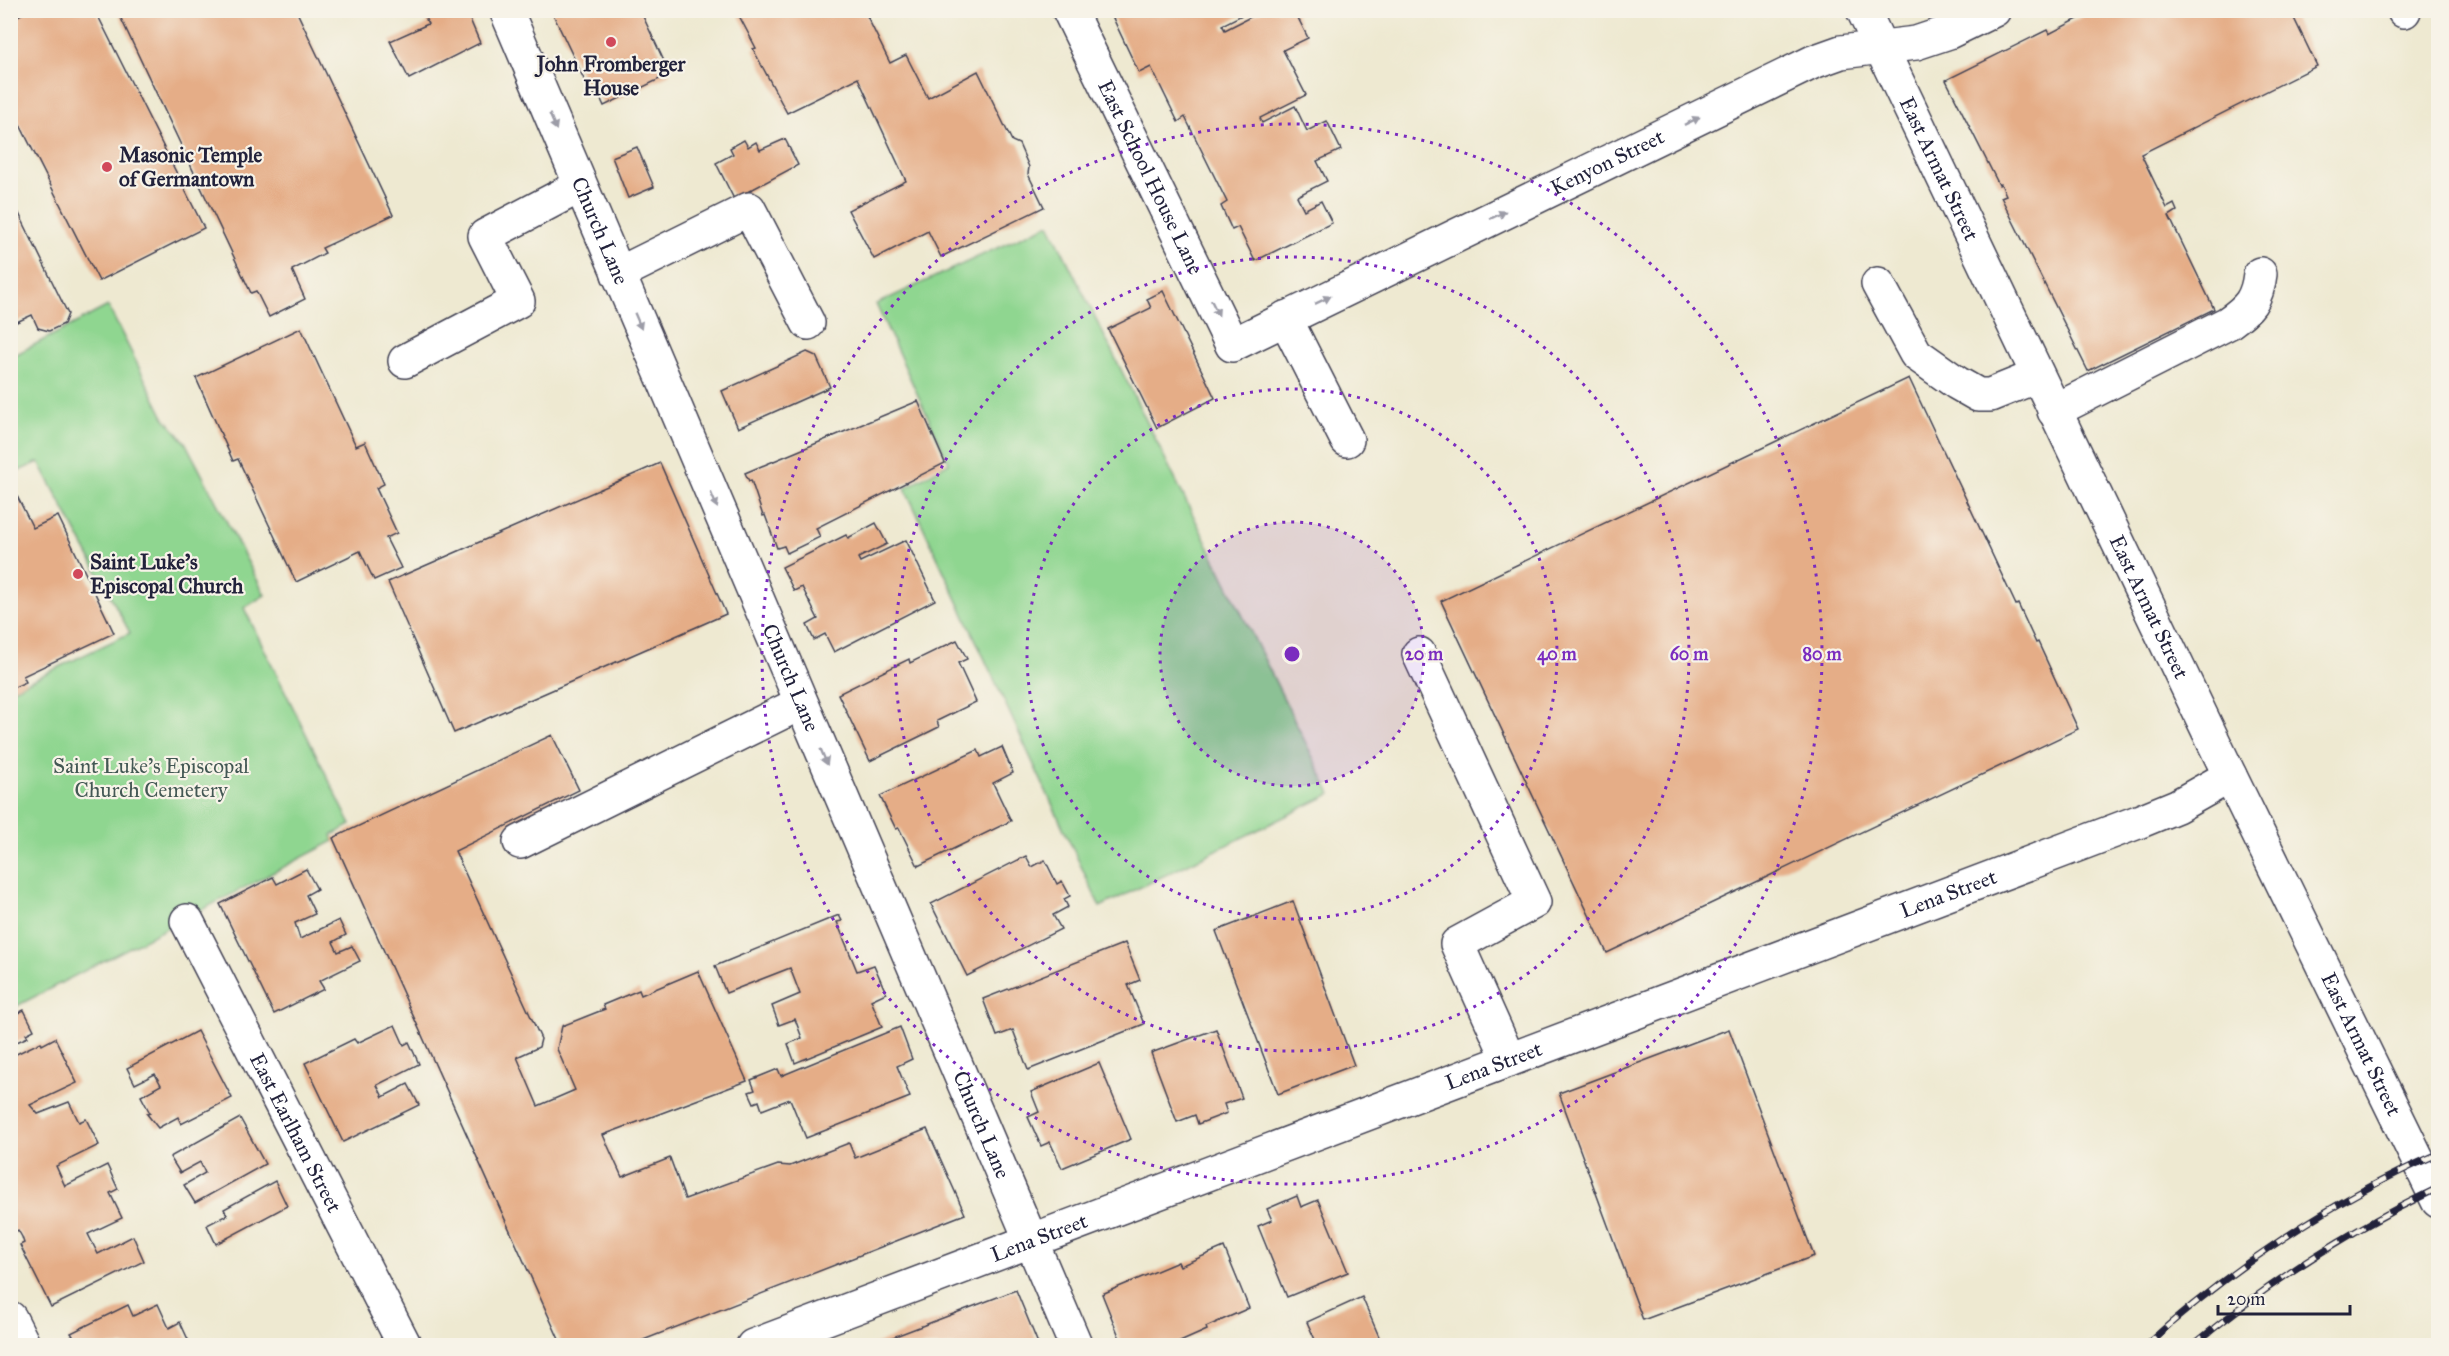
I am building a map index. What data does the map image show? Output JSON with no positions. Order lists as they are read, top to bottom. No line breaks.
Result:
{"streets":{"street":["Kenyon Street","East Armat Street","East School House Lane","Church Lane","Lena Street","East Earlham Street"]},"crossings":[["Kenyon Street","East Armat Street"],["Kenyon Street","East School House Lane"],["East Armat Street","Lena Street"],["Church Lane","Lena Street"]],"one_way":["Kenyon Street","East School House Lane","Church Lane"],"parks":["Saint Luke's Episcopal Church Cemetery"],"places":["John Fromberger House","Masonic Temple of Germantown","Saint Luke's Episcopal Church"],"scale_bar":"20 m","rings":["20 m","40 m","60 m","80 m"]}
